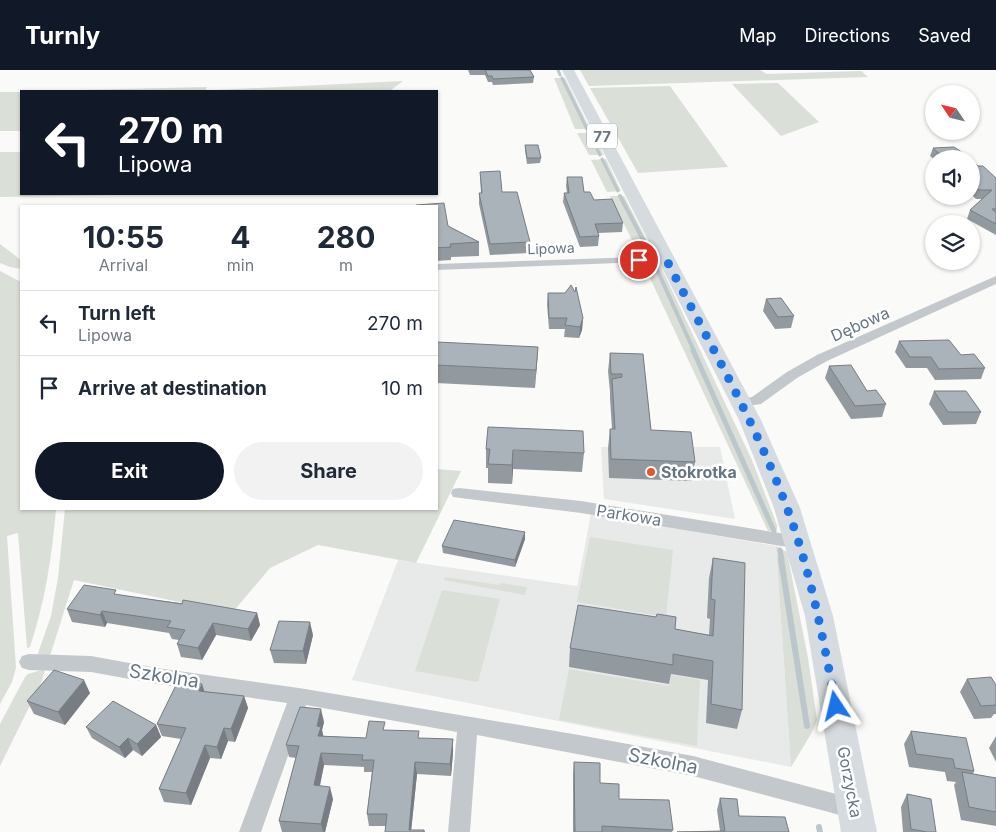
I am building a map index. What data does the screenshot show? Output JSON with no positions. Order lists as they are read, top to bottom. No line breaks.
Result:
{"streets":{"main road":["77","Gorzycka"],"street":["Lipowa","Dębowa","Parkowa","Szkolna"]},"crossings":[["Lipowa","Gorzycka"],["Dębowa","Gorzycka"],["Parkowa","Gorzycka"],["Szkolna","Gorzycka"]],"places":["Stokrotka"],"north":"top left","page":{"header":"Turnly","nav":["Map","Directions","Saved"],"turn":["270 m","Lipowa"],"eta":["10:55","Arrival","4","min","280","m"],"list":[{"name":"Turn left","note":"Lipowa","value":"270 m"},{"name":"Arrive at destination","value":"10 m"}],"buttons":["Exit","Share"]}}
